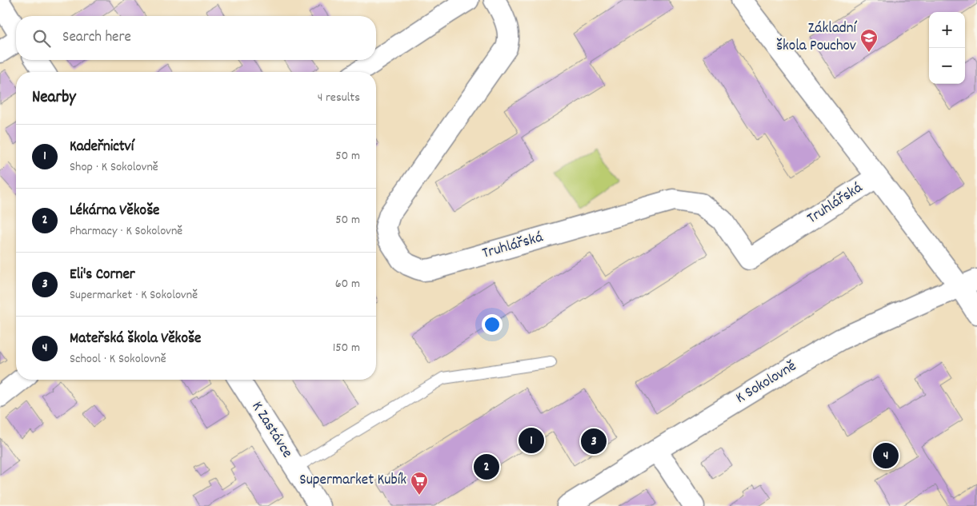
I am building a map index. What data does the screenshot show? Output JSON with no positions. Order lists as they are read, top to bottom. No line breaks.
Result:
{"streets":{"street":["Truhlářská","K Sokolovně","K Zastávce"]},"crossings":[["Truhlářská","K Sokolovně"]],"places":{"school or university":["Základní škola Pouchov"],"supermarket":["Supermarket Kubík"]},"page":{"map_buttons":["+","−"],"search":"Search here","heading":["Nearby","4 results"],"list":[{"mark":"1","name":"Kadeřnictví","note":"Shop · K Sokolovně","value":"50 m"},{"mark":"2","name":"Lékárna Věkoše","note":"Pharmacy · K Sokolovně","value":"50 m"},{"mark":"3","name":"Eli's Corner","note":"Supermarket · K Sokolovně","value":"60 m"},{"mark":"4","name":"Mateřská škola Věkoše","note":"School · K Sokolovně","value":"150 m"}],"pins":["1","3","4","2"]}}
